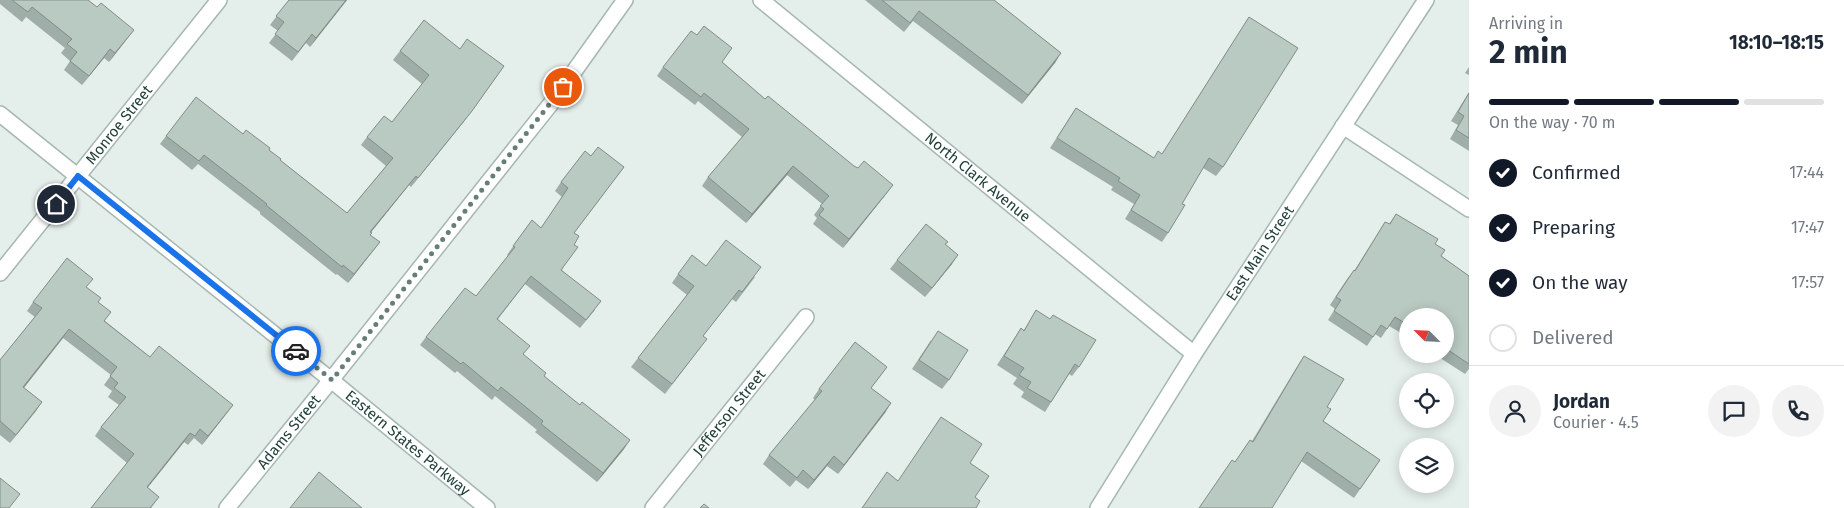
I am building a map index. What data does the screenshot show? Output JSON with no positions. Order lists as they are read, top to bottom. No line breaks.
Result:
{"streets":{"street":["Monroe Street","North Clark Avenue","East Main Street","Jefferson Street","Adams Street","Eastern States Parkway"]},"crossings":[["Monroe Street","Eastern States Parkway"],["North Clark Avenue","East Main Street"],["Adams Street","Eastern States Parkway"]],"north":"top left","page":{"heading":["2 min","Arriving in","18:10–18:15"],"panel":["Jordan","Courier · 4.5"],"bar":"On the way · 70 m","list":[["Confirmed","17:44"],["Preparing","17:47"],["On the way","17:57"],"Delivered"]}}
